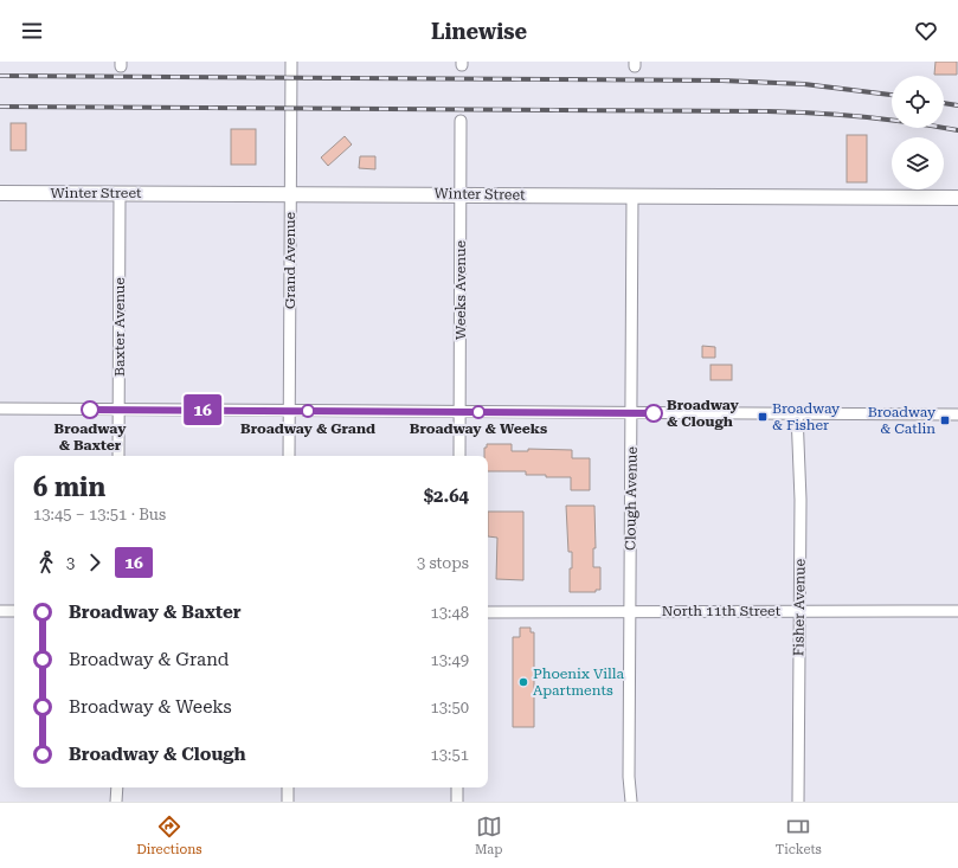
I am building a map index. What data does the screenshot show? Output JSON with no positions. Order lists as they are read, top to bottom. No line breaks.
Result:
{"streets":{"street":["Winter Street","Grand Avenue","Weeks Avenue","Baxter Avenue","Clough Avenue","Fisher Avenue","North 11th Street"]},"crossings":[["Winter Street","Grand Avenue"],["Winter Street","Weeks Avenue"],["Winter Street","Baxter Avenue"],["Winter Street","Clough Avenue"],["Clough Avenue","North 11th Street"],["Fisher Avenue","North 11th Street"]],"places":{"other":["Broadway & Baxter","Broadway & Grand","Broadway & Weeks","Broadway & Clough","Phoenix Villa Apartments"],"transit":["Broadway & Fisher","Broadway & Catlin"]},"lines":["bus line 16"],"page":{"header":"Linewise","on_map":"16","heading":["6 min","13:45 – 13:51 · Bus","$2.64"],"legs":["3","16","3 stops"],"list":[{"name":"Broadway & Baxter","value":"13:48"},{"name":"Broadway & Grand","value":"13:49"},{"name":"Broadway & Weeks","value":"13:50"},{"name":"Broadway & Clough","value":"13:51"}],"tabs":["Directions","Map","Tickets"]}}
